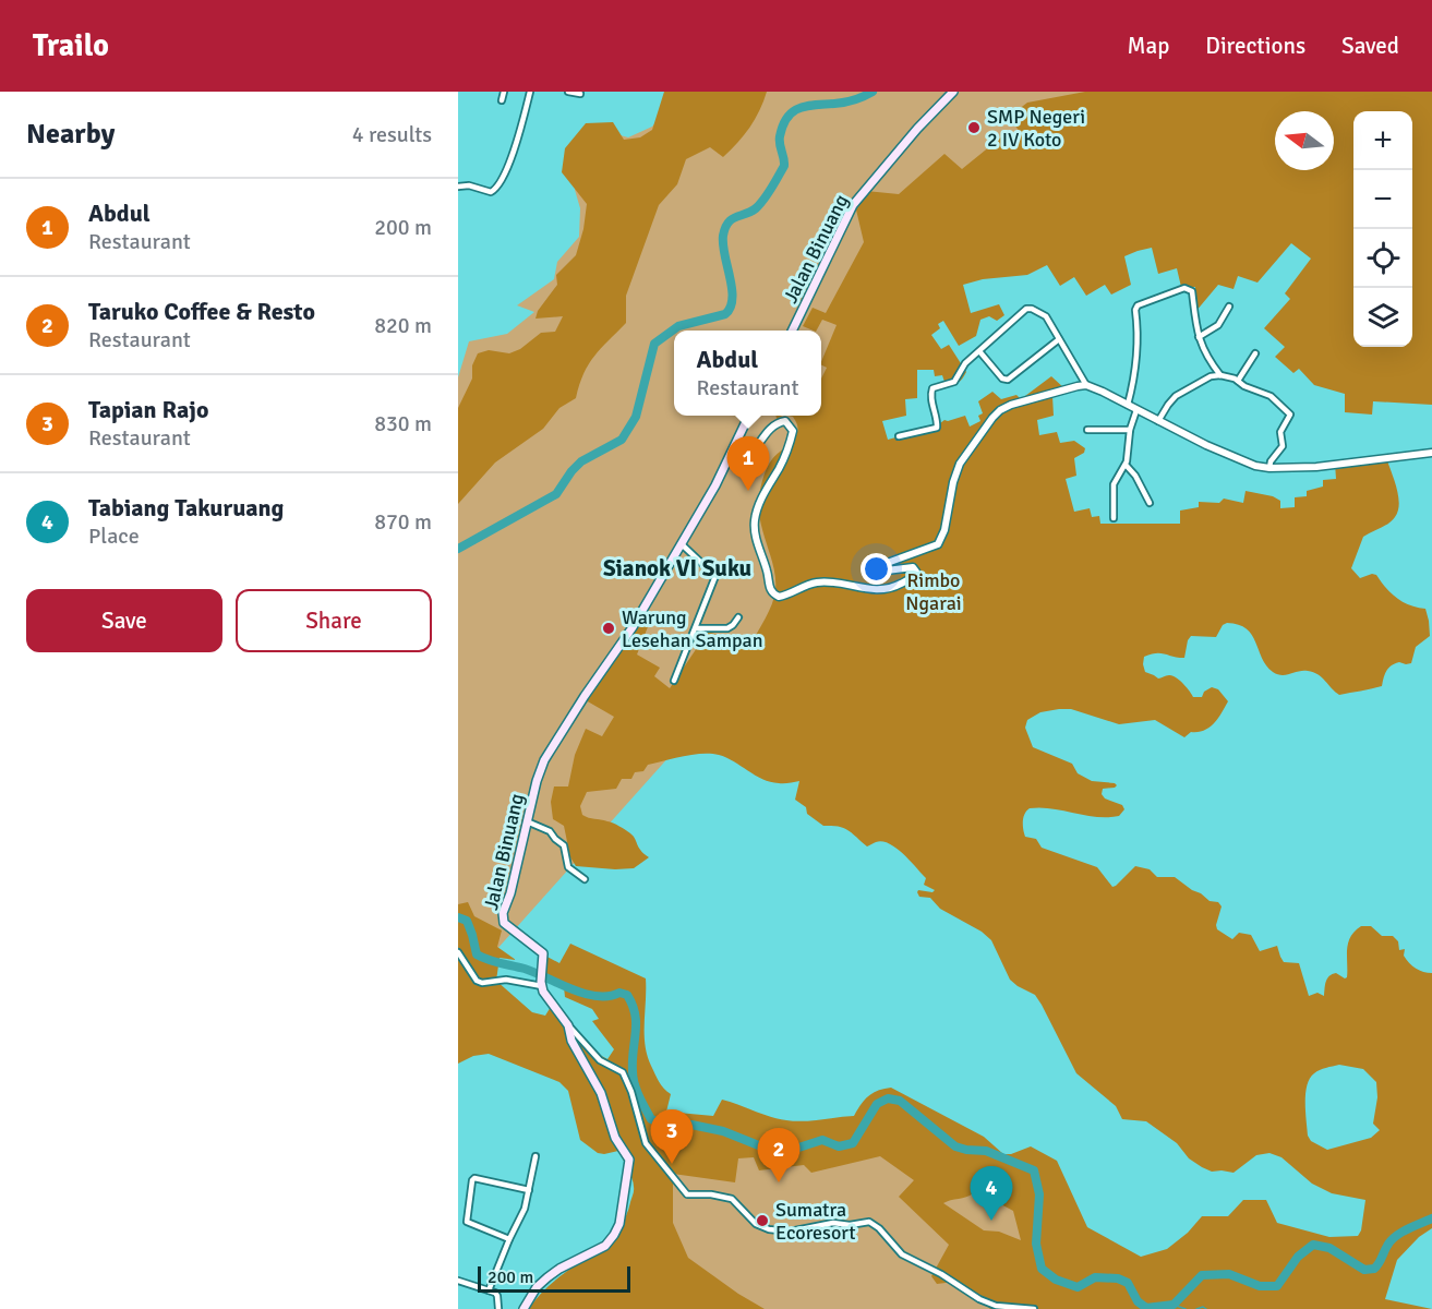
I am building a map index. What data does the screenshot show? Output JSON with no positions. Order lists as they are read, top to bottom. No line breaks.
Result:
{"streets":{"main road":["Jalan Binuang"]},"districts":["Sianok VI Suku"],"parks":["Rimbo Ngarai"],"places":["SMP Negeri 2 IV Koto","Warung Lesehan Sampan","Sumatra Ecoresort"],"scale_bar":"200 m","north":"left","page":{"header":"Trailo","nav":["Map","Directions","Saved"],"heading":["Nearby","4 results"],"map_buttons":["+","−"],"list":[{"mark":"1","name":"Abdul","note":"Restaurant","value":"200 m"},{"mark":"2","name":"Taruko Coffee & Resto","note":"Restaurant","value":"820 m"},{"mark":"3","name":"Tapian Rajo","note":"Restaurant","value":"830 m"},{"mark":"4","name":"Tabiang Takuruang","note":"Place","value":"870 m"}],"popup":["Abdul","Restaurant"],"pins":["1","3","2","4"],"buttons":["Save","Share"],"scale":"200 m"}}
